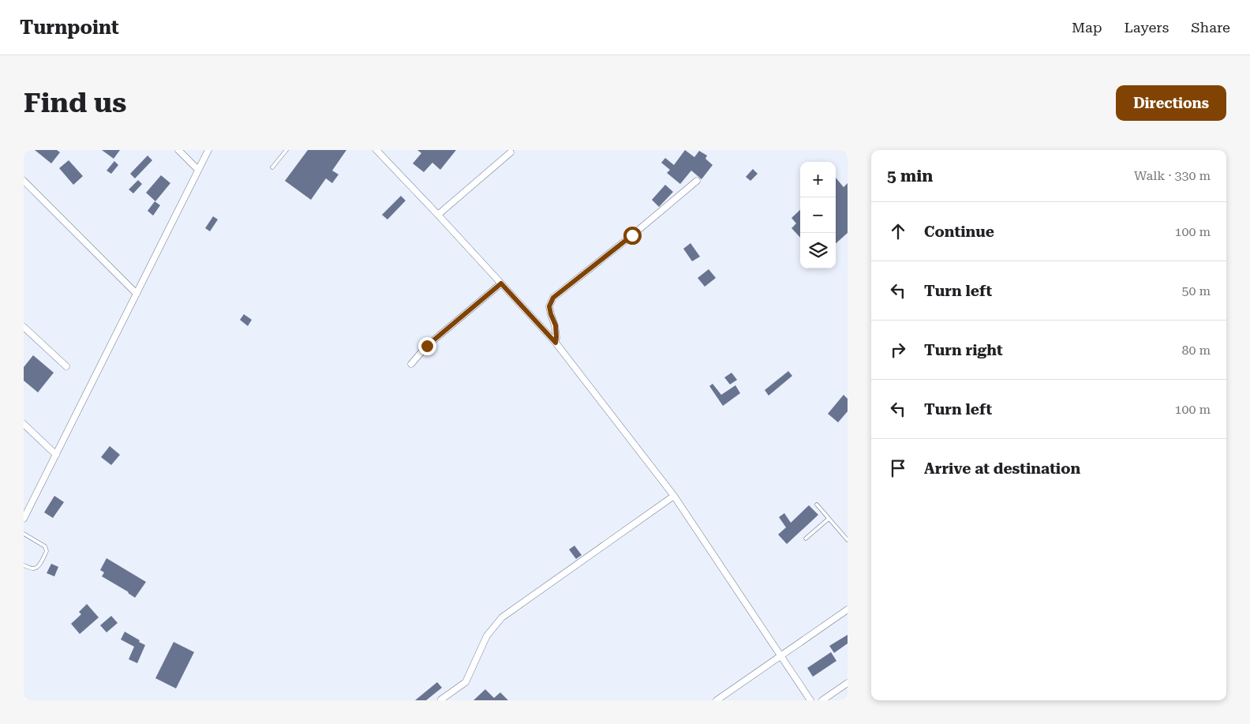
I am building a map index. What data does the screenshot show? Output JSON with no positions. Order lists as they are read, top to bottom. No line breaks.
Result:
{"page":{"header":"Turnpoint","nav":["Map","Layers","Share"],"buttons":"Directions","title":"Find us","heading":["5 min","Walk · 330 m"],"map_buttons":["+","−"],"list":[["Continue","100 m"],["Turn left","50 m"],["Turn right","80 m"],["Turn left","100 m"],"Arrive at destination"]}}
